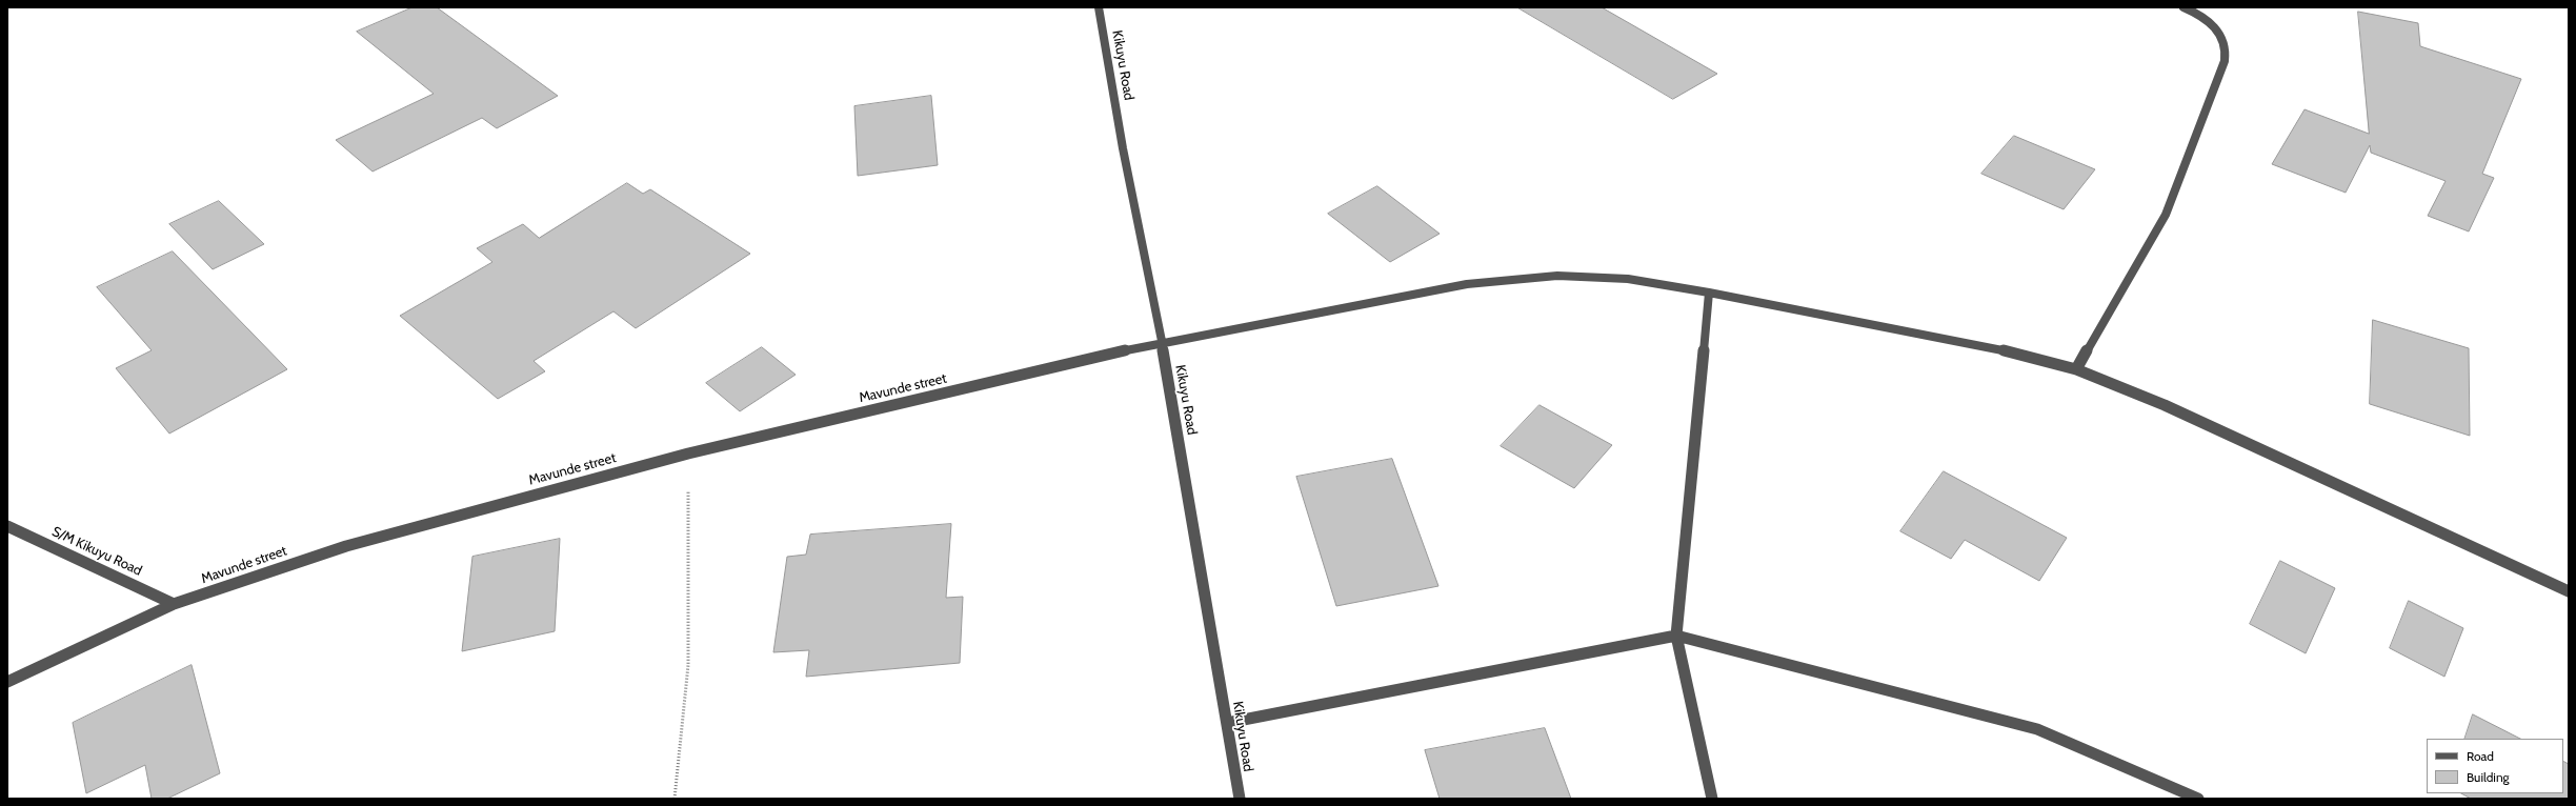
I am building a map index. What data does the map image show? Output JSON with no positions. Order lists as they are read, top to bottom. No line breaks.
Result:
{"streets":{"street":["Kikuyu Road","Mavunde street","S/M Kikuyu Road"]},"crossings":[["Kikuyu Road","Mavunde street"],["Mavunde street","S/M Kikuyu Road"]],"legend":["Road","Building"]}
